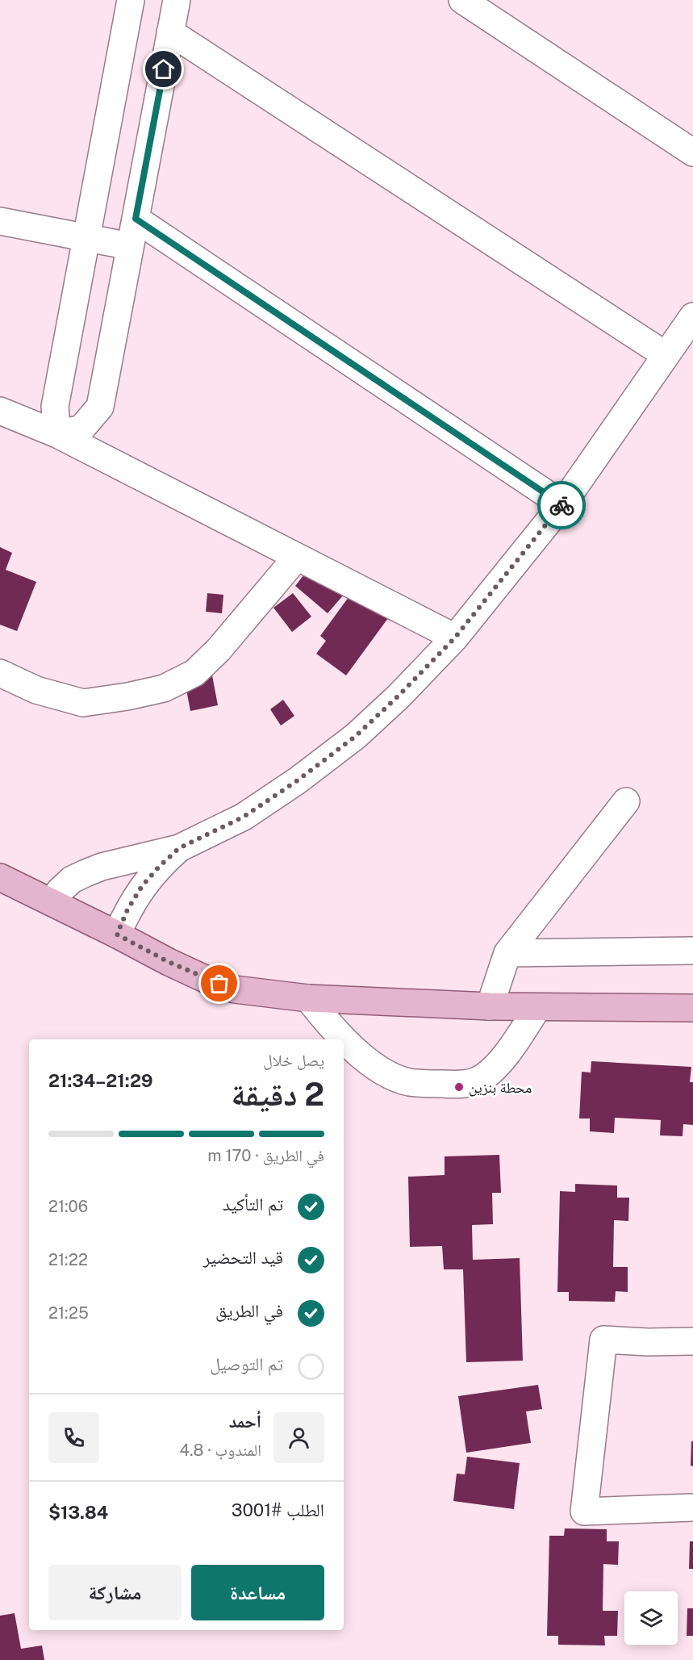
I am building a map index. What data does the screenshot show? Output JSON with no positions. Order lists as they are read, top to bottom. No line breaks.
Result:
{"places":["محطة بنزين"],"page":{"heading":["2 دقيقة","يصل خلال","21:29–21:34"],"panel":["أحمد","المندوب · 4.8","الطلب #3001","$13.84"],"bar":"في الطريق · 170 m","list":[["تم التأكيد","21:06"],["قيد التحضير","21:22"],["في الطريق","21:25"],"تم التوصيل"],"buttons":["مساعدة","مشاركة"]}}
